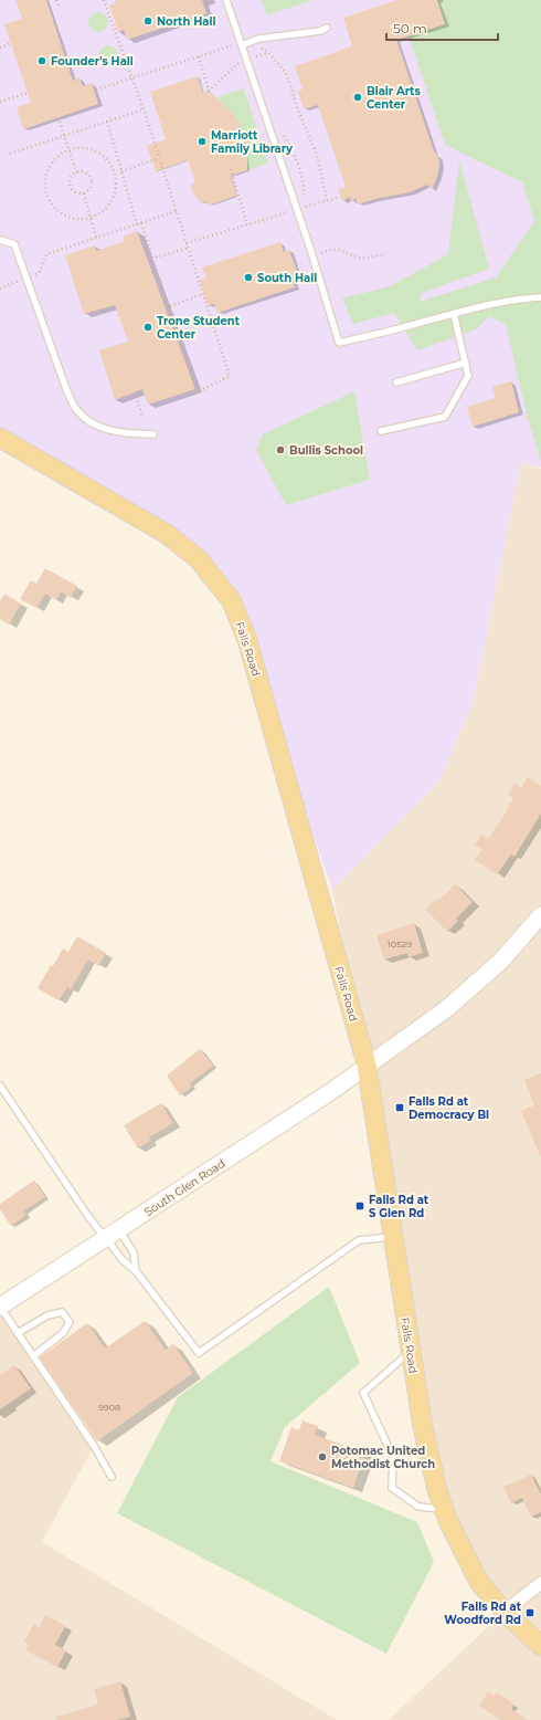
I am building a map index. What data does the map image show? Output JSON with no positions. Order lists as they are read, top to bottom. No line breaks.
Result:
{"streets":{"main road":["Falls Road","South Glen Road"]},"crossings":[["Falls Road","South Glen Road"]],"places":{"other":["North Hall","Founder's Hall","Blair Arts Center","Marriott Family Library","South Hall","Trone Student Center","Bullis School","Potomac United Methodist Church"],"transit":["Falls Rd at Democracy Bl","Falls Rd at S Glen Rd","Falls Rd at Woodford Rd"]},"house_numbers":["10529","9908"],"scale_bar":"50 m"}
